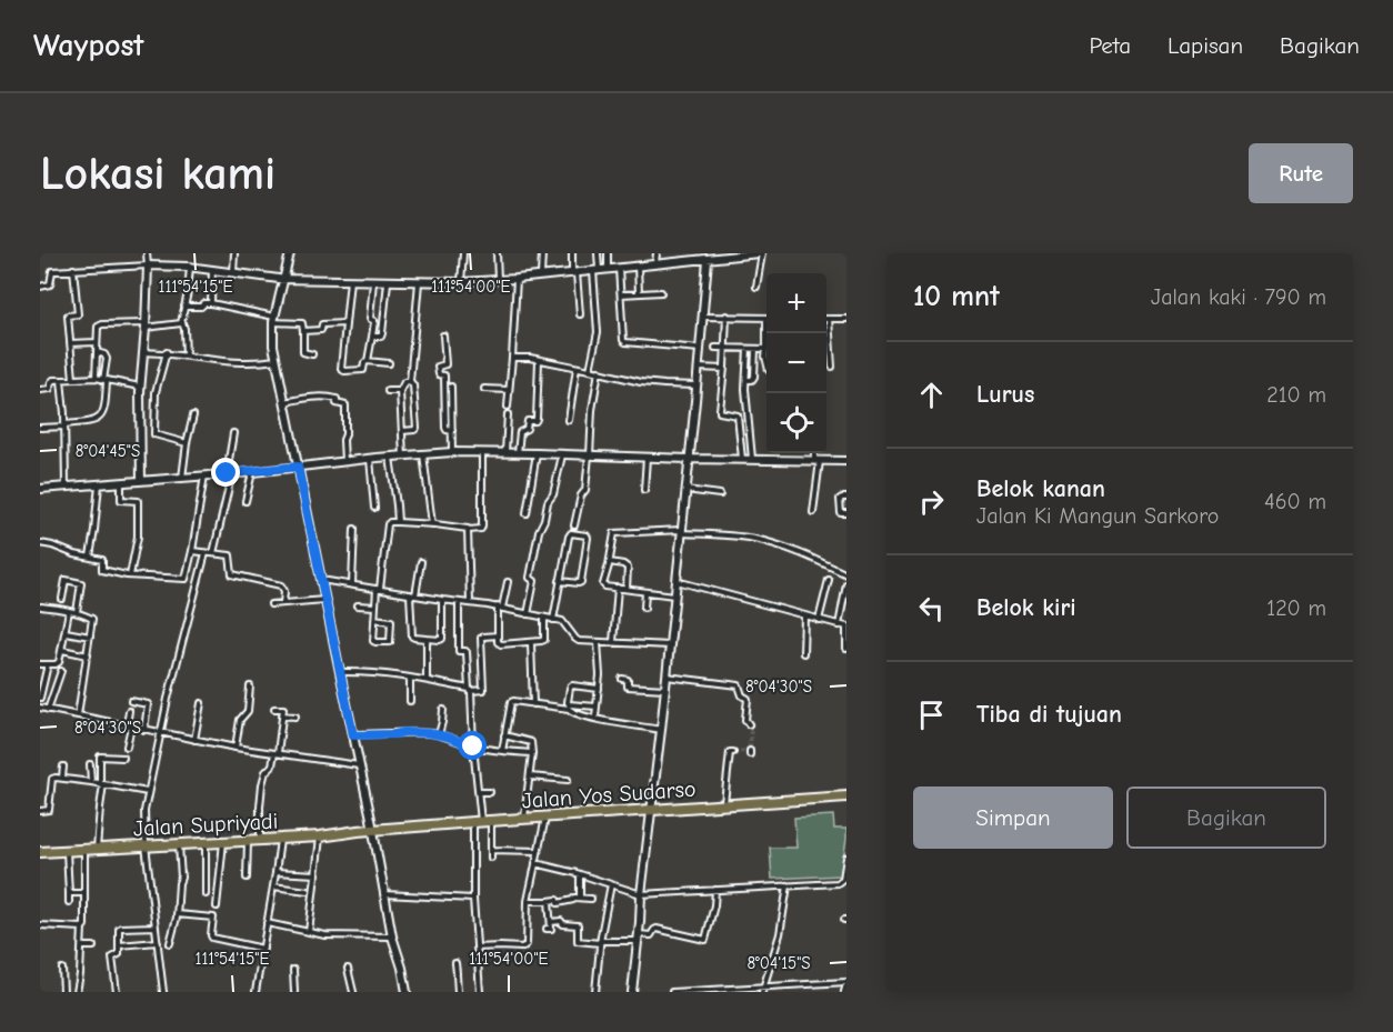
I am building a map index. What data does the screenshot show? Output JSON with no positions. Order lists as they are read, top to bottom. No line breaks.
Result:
{"streets":{"highway":["Jalan Yos Sudarso","Jalan Supriyadi"]},"crossings":[["Jalan Yos Sudarso","Jalan Supriyadi"]],"page":{"header":"Waypost","nav":["Peta","Lapisan","Bagikan"],"buttons":["Rute",["Simpan","Bagikan"]],"title":"Lokasi kami","heading":["10 mnt","Jalan kaki · 790 m"],"map_buttons":["+","−"],"list":[["Lurus","210 m"],["Belok kanan","Jalan Ki Mangun Sarkoro","460 m"],["Belok kiri","120 m"],"Tiba di tujuan"]},"coordinates":["111°54'15\"E","111°54'00\"E","8°04'45\"S","8°04'30\"S","8°04'15\"S"]}
